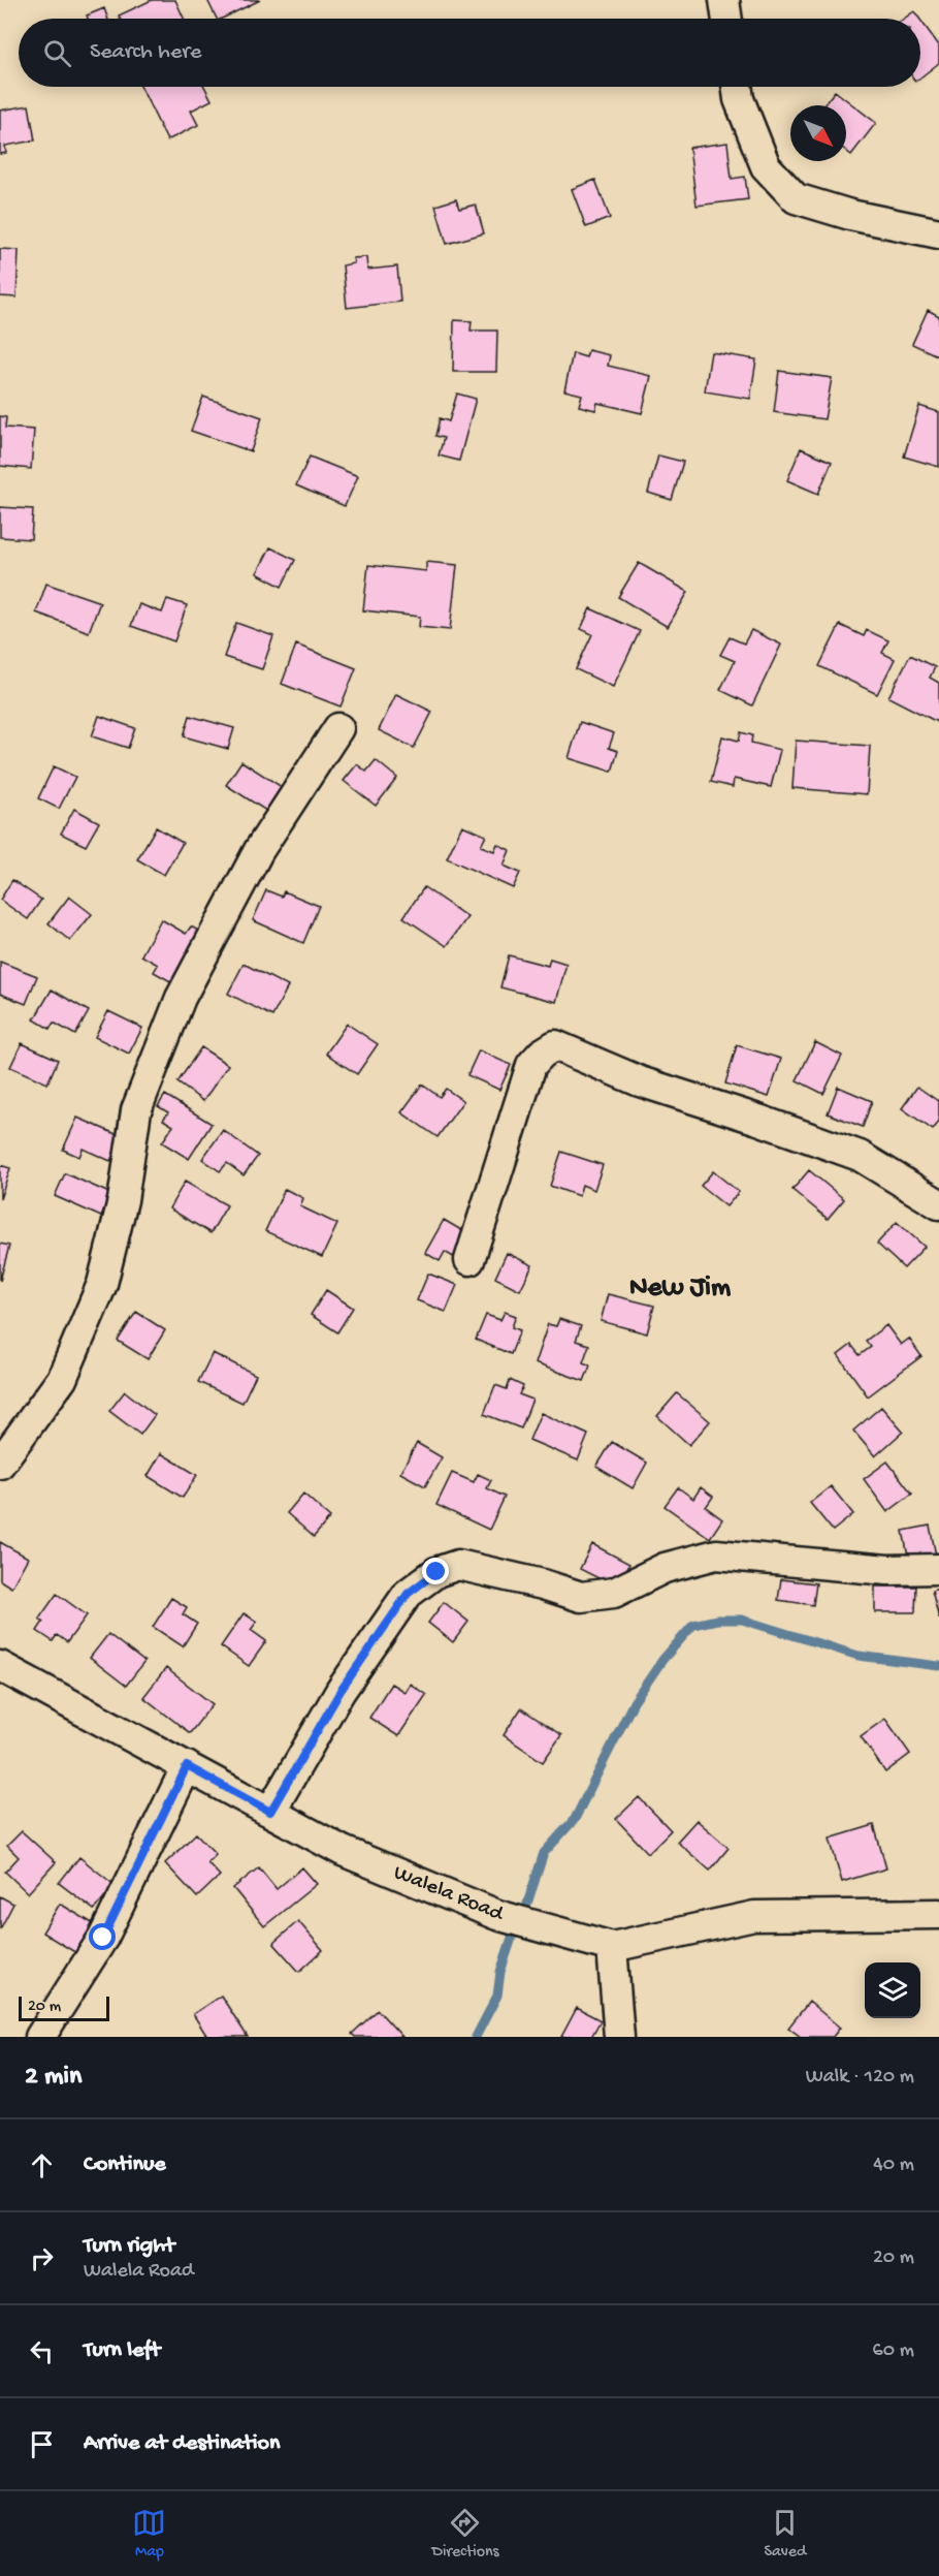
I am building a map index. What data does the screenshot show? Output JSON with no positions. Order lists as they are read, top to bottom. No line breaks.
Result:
{"streets":{"street":["Walela Road"]},"districts":["New Jim"],"scale_bar":"20 m","north":"bottom right","page":{"search":"Search here","scale":"20 m","heading":["2 min","Walk · 120 m"],"list":[["Continue","40 m"],["Turn right","Walela Road","20 m"],["Turn left","60 m"],"Arrive at destination"],"nav":["Map","Directions","Saved"]}}
